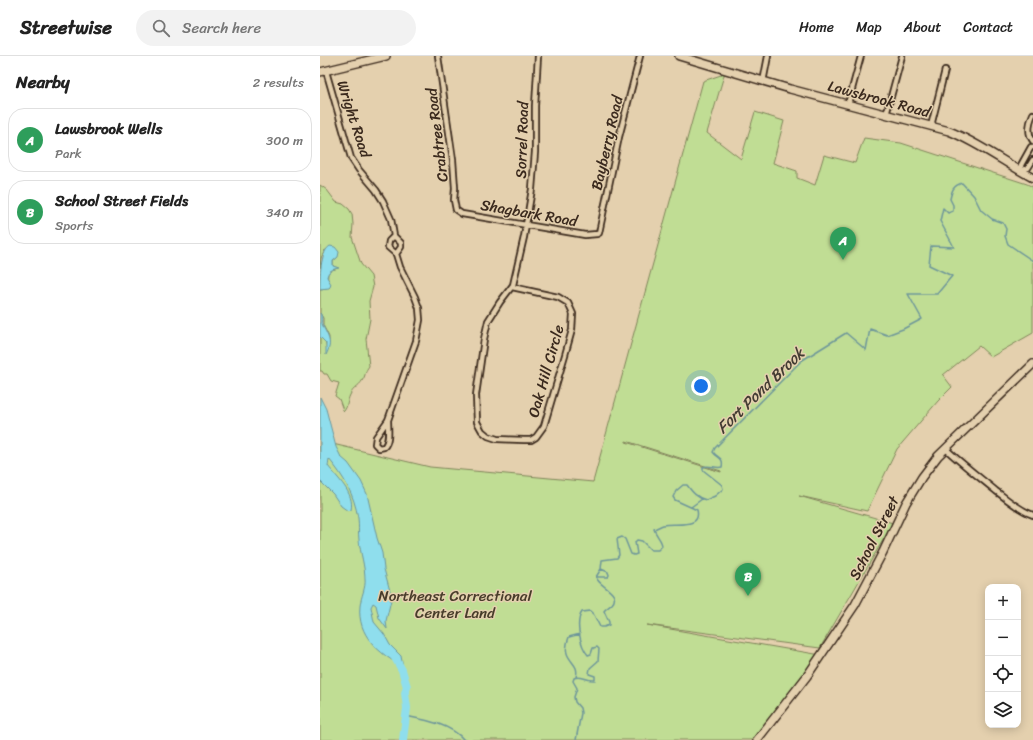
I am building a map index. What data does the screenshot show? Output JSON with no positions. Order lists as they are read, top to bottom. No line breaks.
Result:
{"streets":{"street":["Lawsbrook Road","Wright Road","Crabtree Road","Sorrel Road","Bayberry Road","Shagbark Road","Oak Hill Circle","School Street"]},"crossings":[["Crabtree Road","Shagbark Road"],["Sorrel Road","Shagbark Road"],["Sorrel Road","Oak Hill Circle"],["Bayberry Road","Shagbark Road"],["Shagbark Road","Oak Hill Circle"]],"water":["Fort Pond Brook"],"parks":["Northeast Correctional Center Land"],"page":{"header":"Streetwise","search":"Search here","nav":["Home","Map","About","Contact"],"heading":["Nearby","2 results"],"list":[{"mark":"A","name":"Lawsbrook Wells","note":"Park","value":"300 m"},{"mark":"B","name":"School Street Fields","note":"Sports","value":"340 m"}],"pins":["A","B"],"map_buttons":["+","−"]}}
